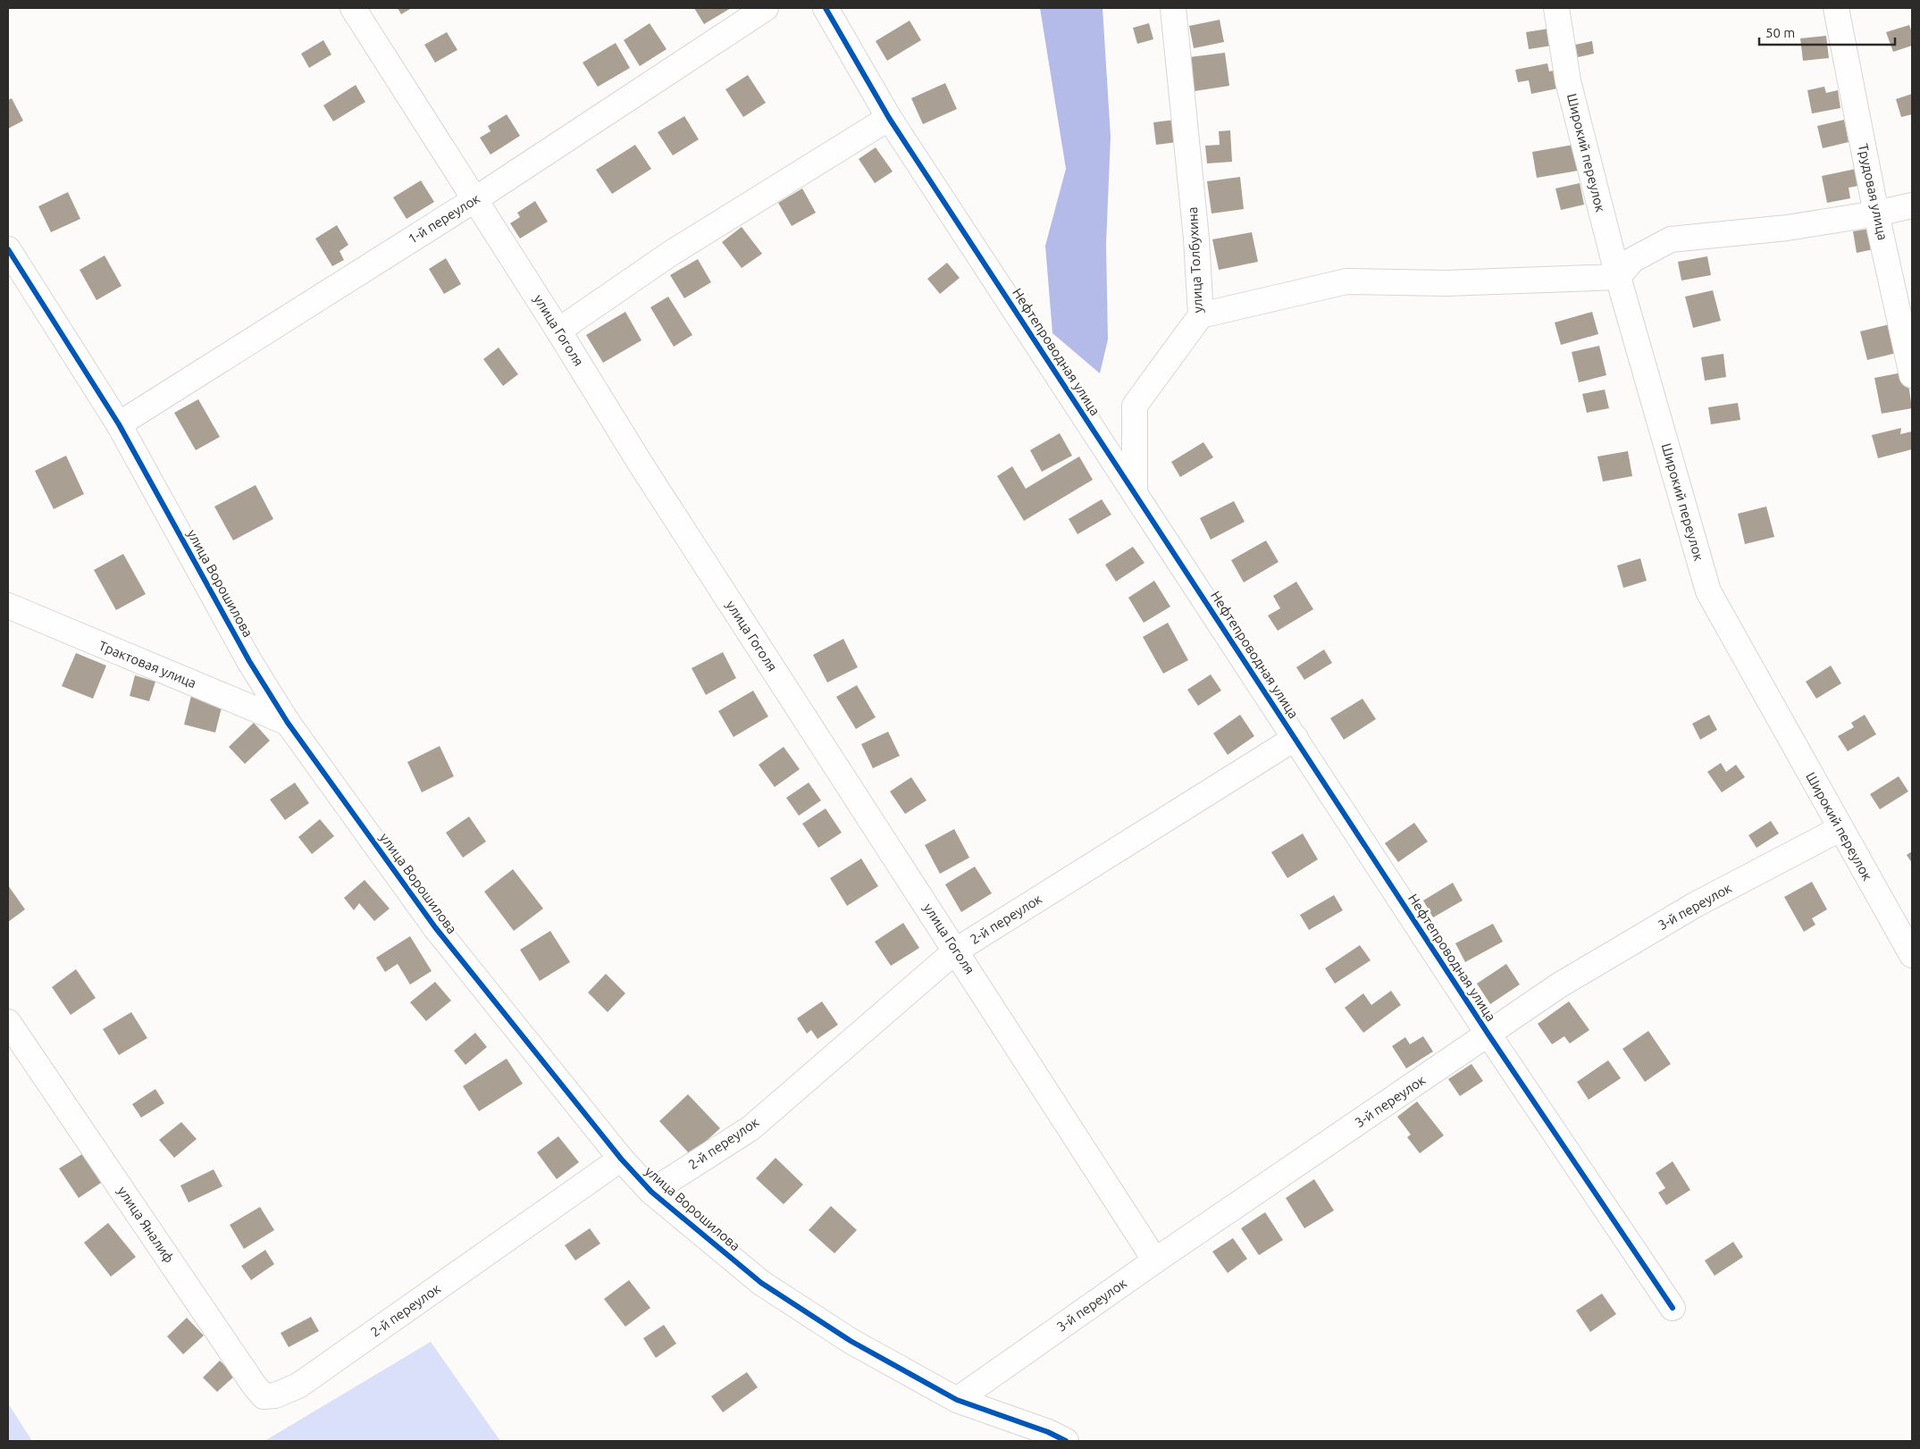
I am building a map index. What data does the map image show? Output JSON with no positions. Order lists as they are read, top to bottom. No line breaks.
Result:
{"streets":{"street":["Широкий переулок","Трудовая улица","1-й переулок","улица Толбухина","улица Гоголя","Нефтепроводная улица","улица Ворошилова","Трактовая улица","3-й переулок","2-й переулок","улица Яналиф"]},"crossings":[["Широкий переулок","3-й переулок"],["1-й переулок","улица Гоголя"],["1-й переулок","улица Ворошилова"],["улица Толбухина","Нефтепроводная улица"],["улица Гоголя","3-й переулок"],["улица Гоголя","2-й переулок"],["Нефтепроводная улица","3-й переулок"],["Нефтепроводная улица","2-й переулок"],["улица Ворошилова","Трактовая улица"],["улица Ворошилова","3-й переулок"],["улица Ворошилова","2-й переулок"],["2-й переулок","улица Яналиф"]],"scale_bar":"50 m"}
